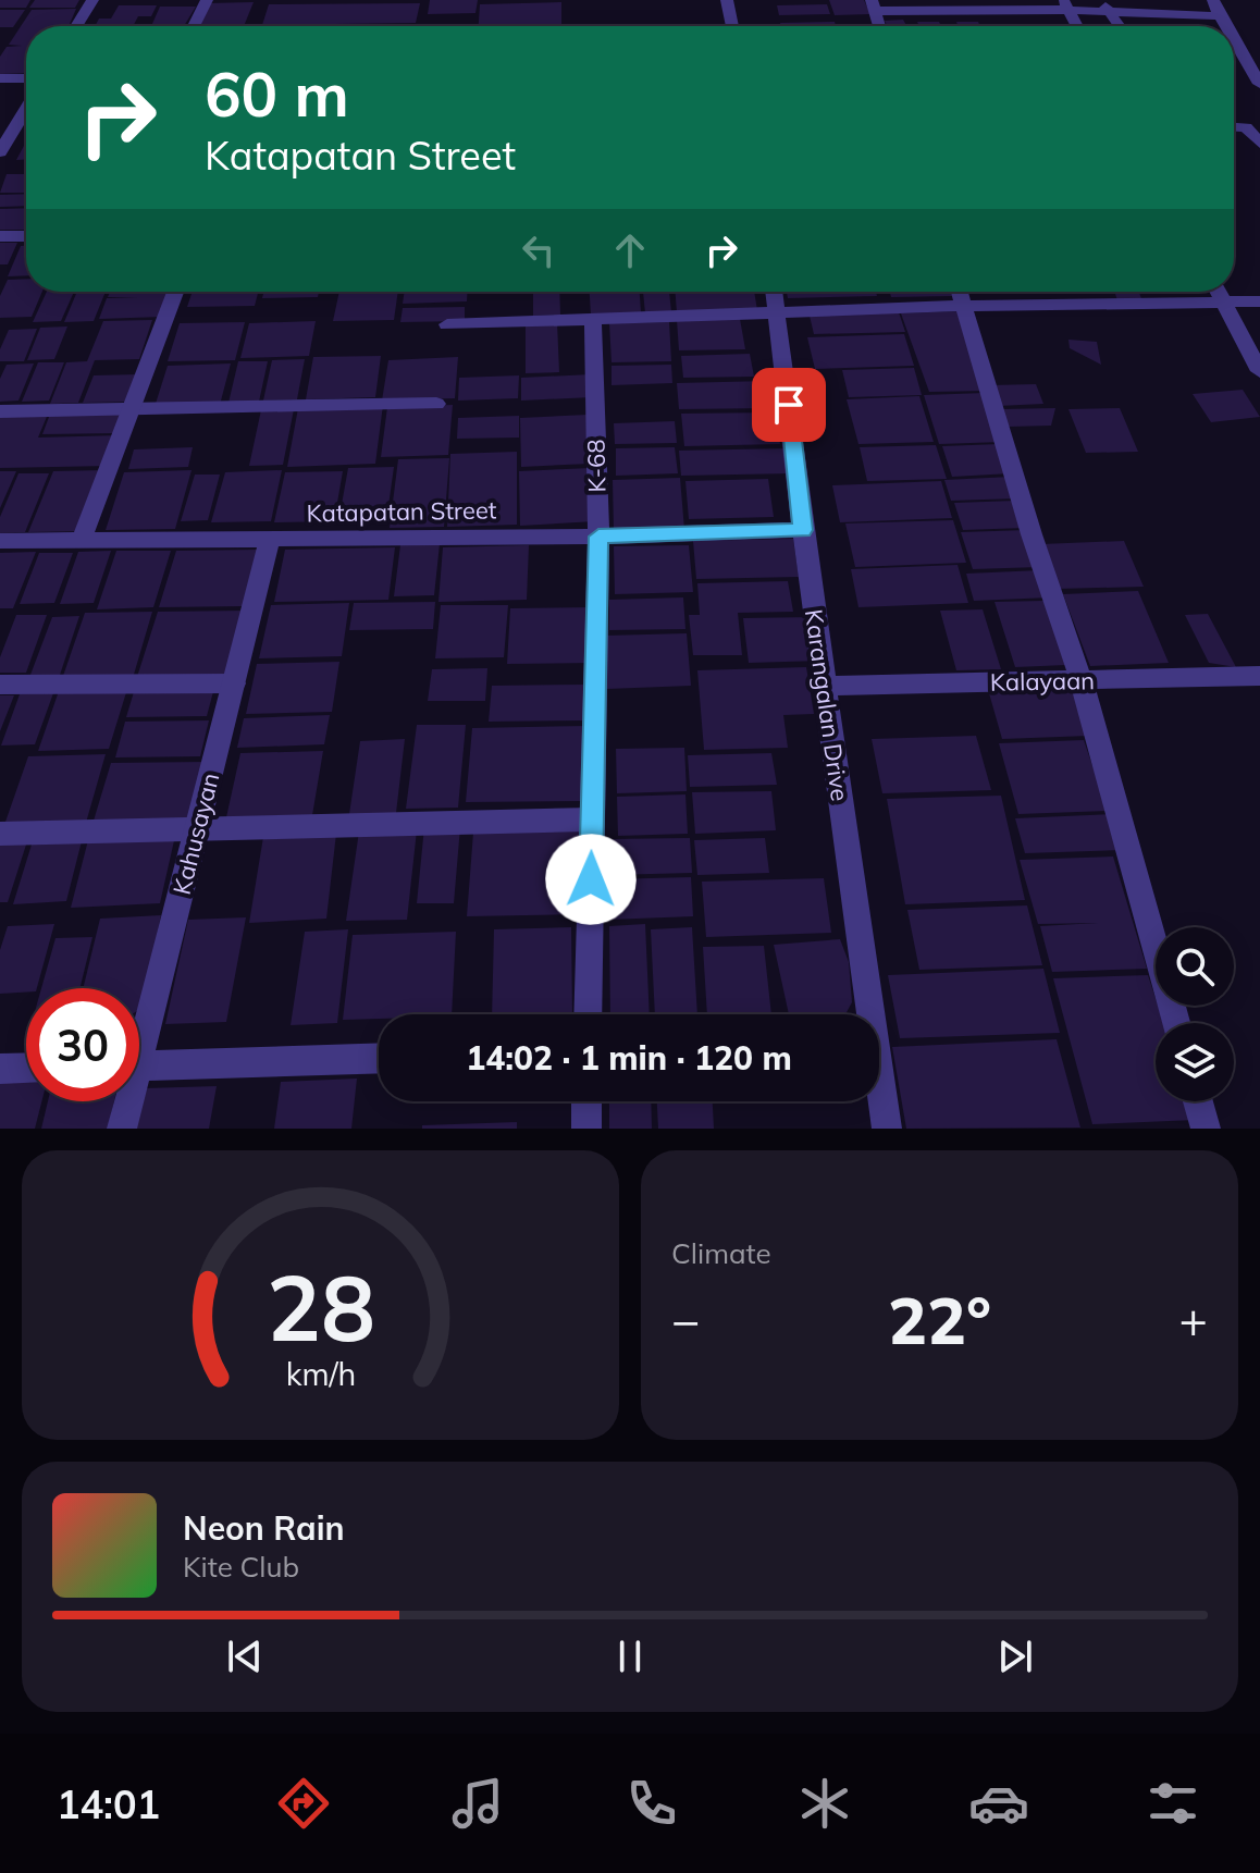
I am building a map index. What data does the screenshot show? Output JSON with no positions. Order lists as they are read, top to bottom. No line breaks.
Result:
{"streets":{"street":["K-68","Katapatan Street","Kalayaan","Karangalan Drive","Kahusayan"]},"crossings":[["K-68","Katapatan Street"],["Katapatan Street","Karangalan Drive"],["Katapatan Street","Kahusayan"],["Kalayaan","Karangalan Drive"]],"page":{"turn":["60 m","Katapatan Street"],"limit":"30","trip":"14:02 · 1 min · 120 m","tile":"Climate","heat":["−","22°","+"],"song":["Neon Rain","Kite Club"],"tabs":"14:01","gauge":["28","km/h"]}}
